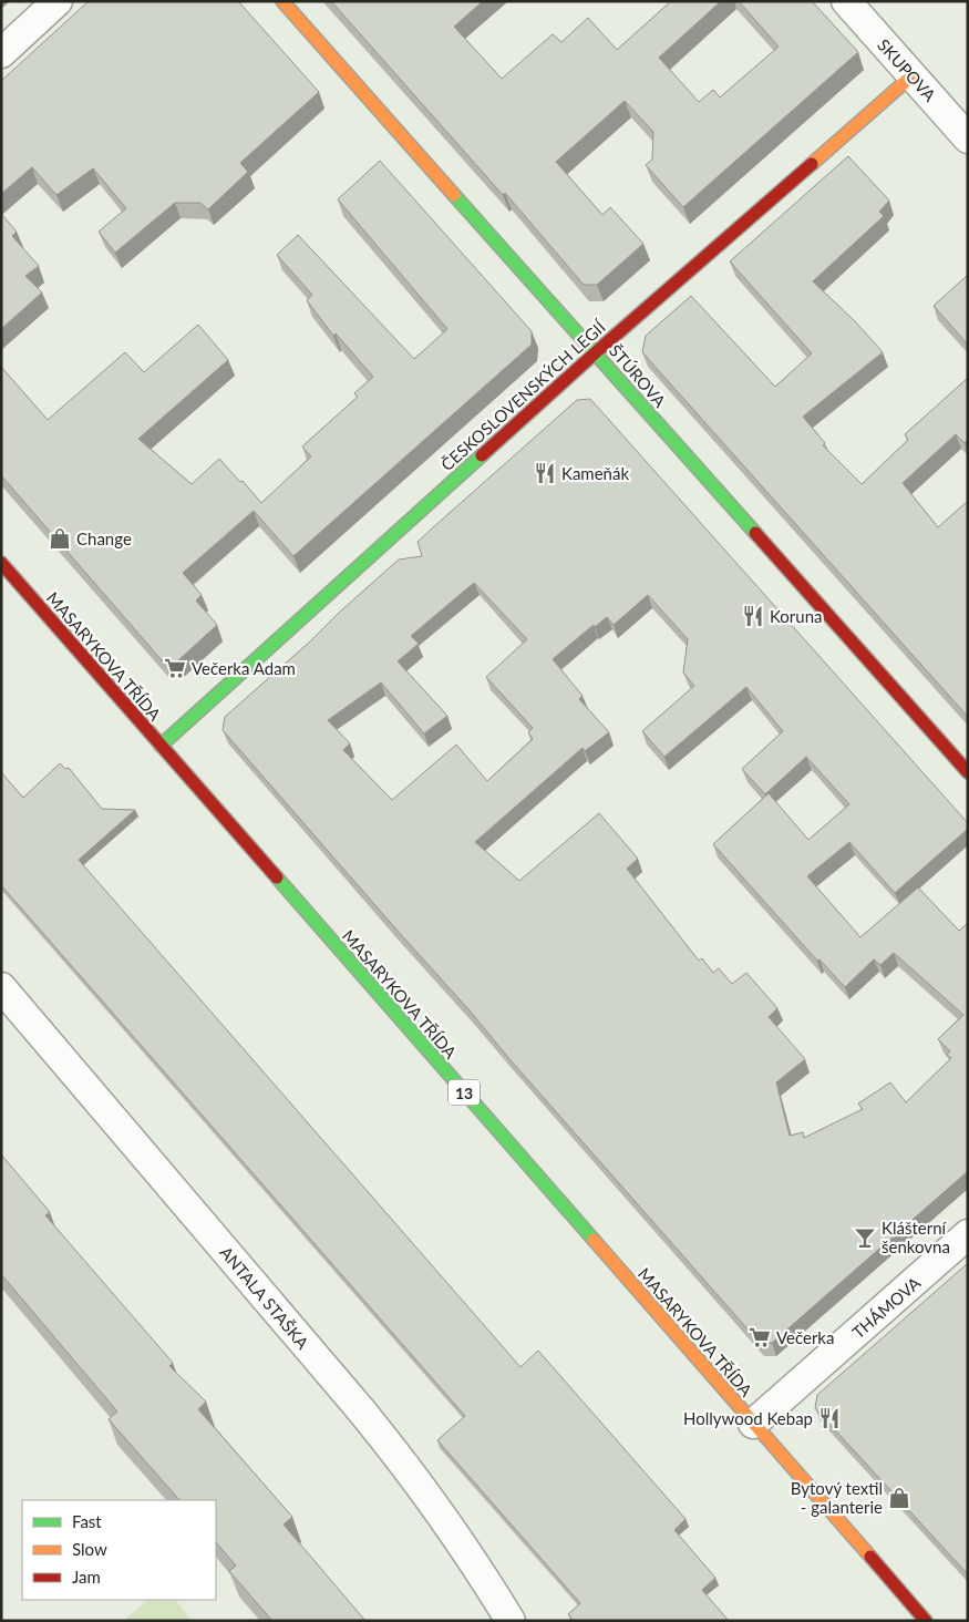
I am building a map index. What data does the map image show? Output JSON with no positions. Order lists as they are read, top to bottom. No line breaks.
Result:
{"streets":{"street":["SKUPOVA","ŠTÚROVA","ČESKOSLOVENSKÝCH LEGIÍ","MASARYKOVA TŘÍDA","13","ANTALA STAŠKA","THÁMOVA"]},"crossings":[["SKUPOVA","ČESKOSLOVENSKÝCH LEGIÍ"],["ŠTÚROVA","ČESKOSLOVENSKÝCH LEGIÍ"],["ČESKOSLOVENSKÝCH LEGIÍ","MASARYKOVA TŘÍDA"],["MASARYKOVA TŘÍDA","THÁMOVA"]],"places":{"restaurant":["Kameňák","Koruna","Hollywood Kebap"],"shop":["Change","Bytový textil - galanterie"],"supermarket":["Večerka Adam","Večerka"],"bar":["Klášterní šenkovna"]},"legend":["Fast","Slow","Jam"]}
